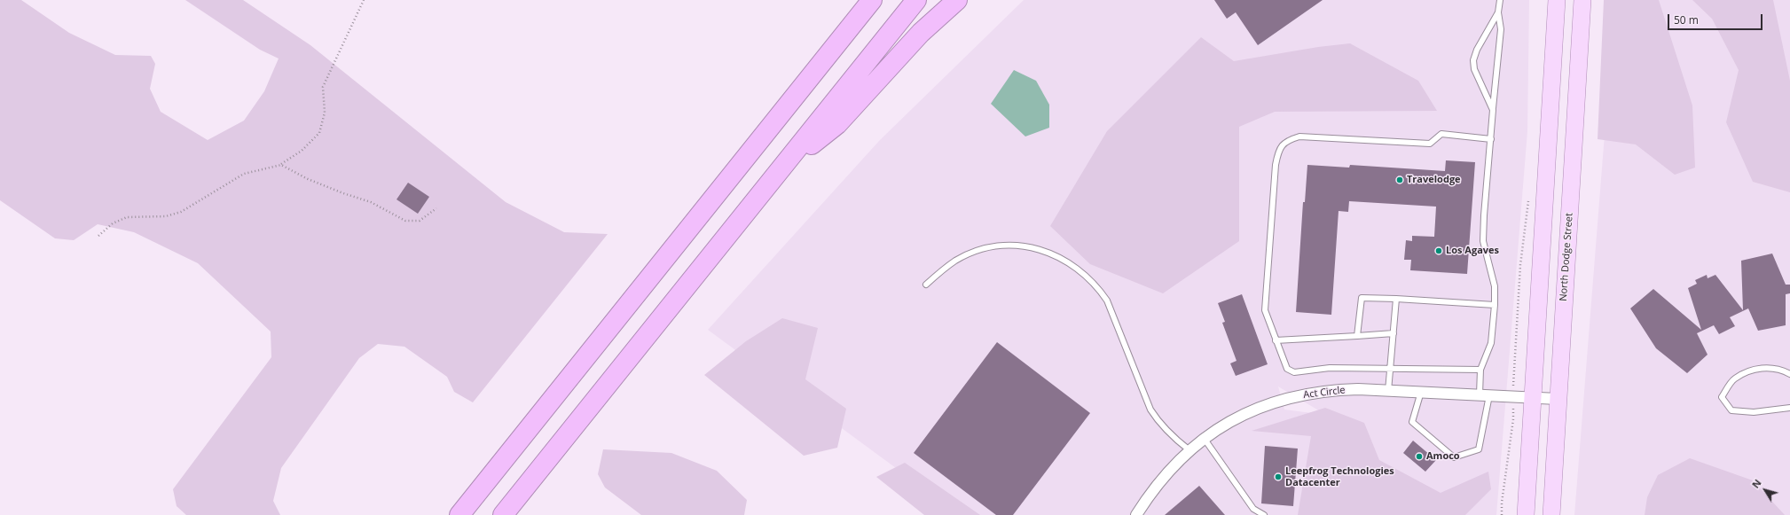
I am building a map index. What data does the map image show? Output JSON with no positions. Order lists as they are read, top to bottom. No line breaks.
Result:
{"streets":{"main road":["North Dodge Street"],"street":["Act Circle"]},"crossings":[["North Dodge Street","Act Circle"]],"places":["Travelodge","Los Agaves","Amoco","Leepfrog Technologies Datacenter"],"scale_bar":"50 m","north":"top left"}
